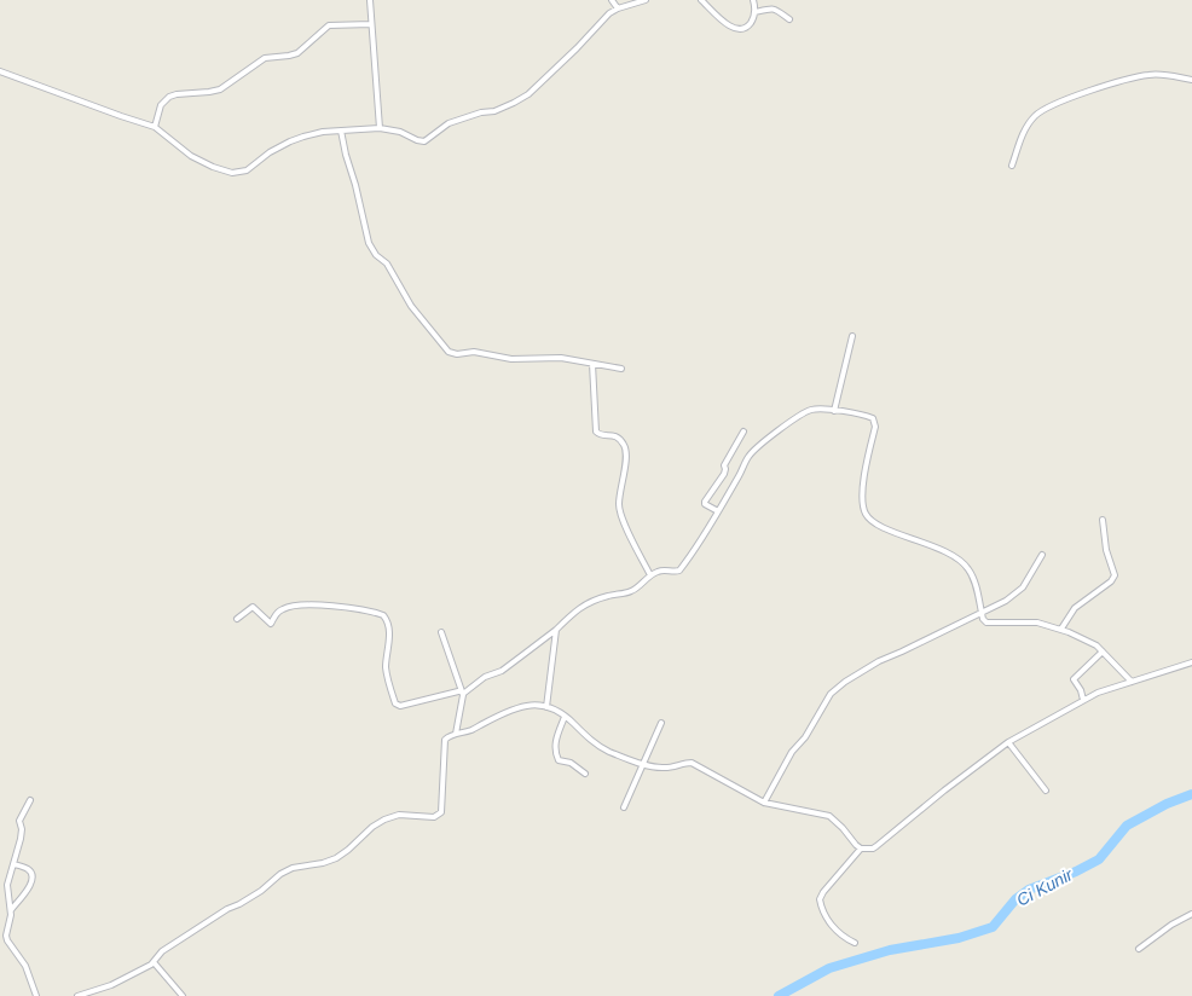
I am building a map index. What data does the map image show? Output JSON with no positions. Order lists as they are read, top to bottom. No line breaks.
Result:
{"water":["Ci Kunir"]}
